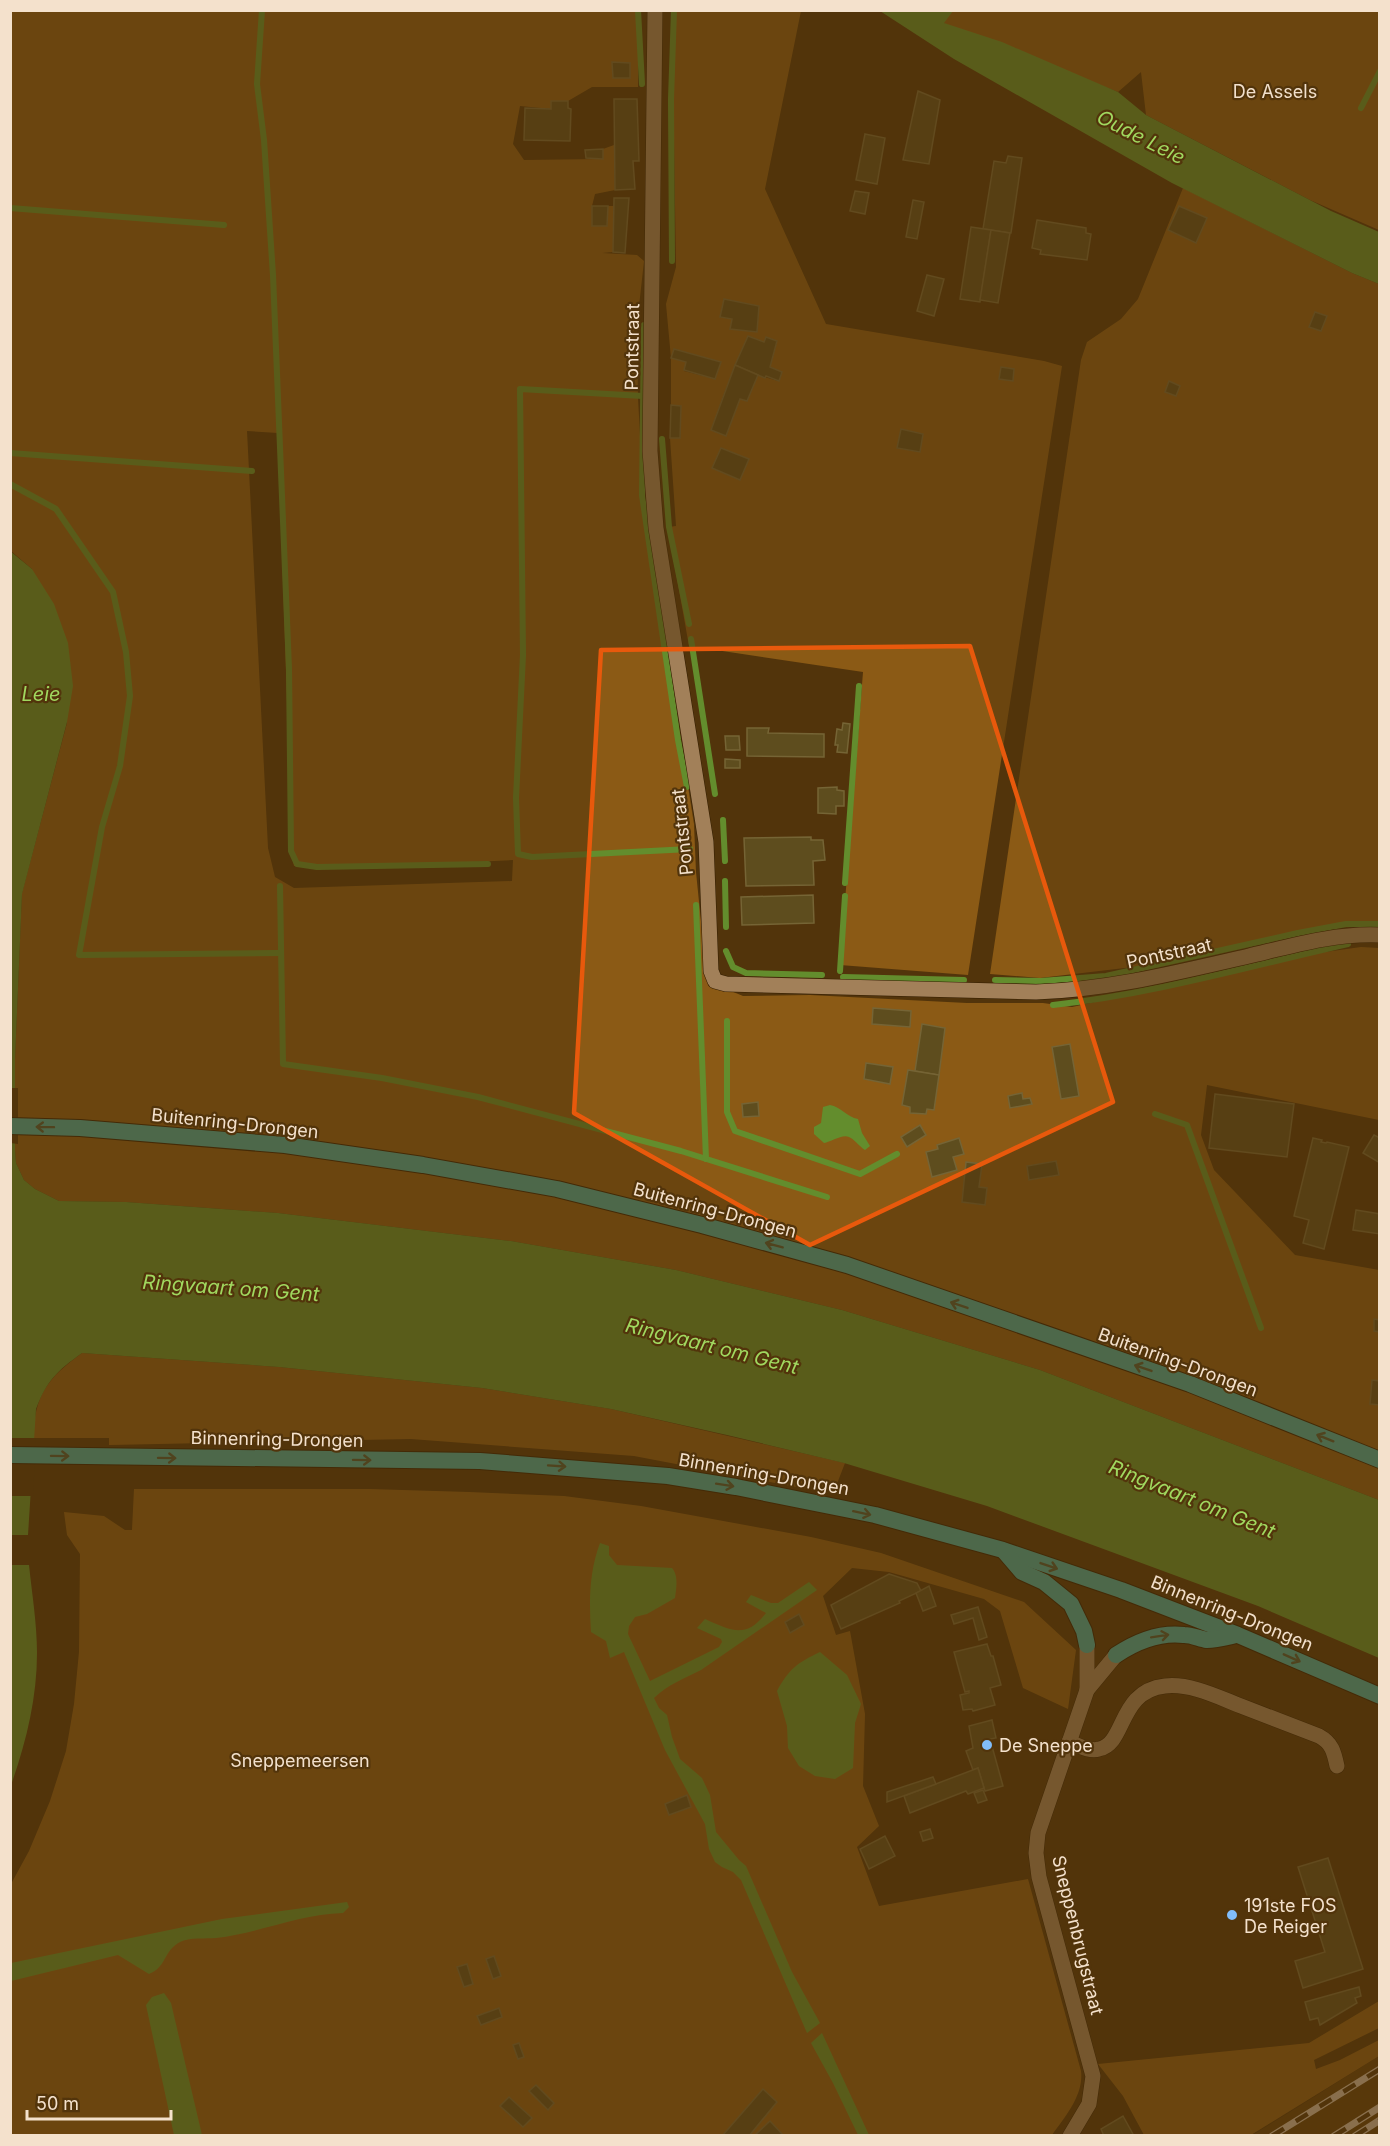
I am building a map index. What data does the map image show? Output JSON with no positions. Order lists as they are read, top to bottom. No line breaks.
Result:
{"streets":{"highway":["Buitenring-Drongen","Binnenring-Drongen"],"street":["Pontstraat","Sneppenbrugstraat"]},"one_way":["Buitenring-Drongen","Binnenring-Drongen"],"water":["Oude Leie","Leie","Ringvaart om Gent"],"parks":["De Assels","Sneppemeersen"],"places":["De Sneppe","191ste FOS De Reiger"],"scale_bar":"50 m"}
